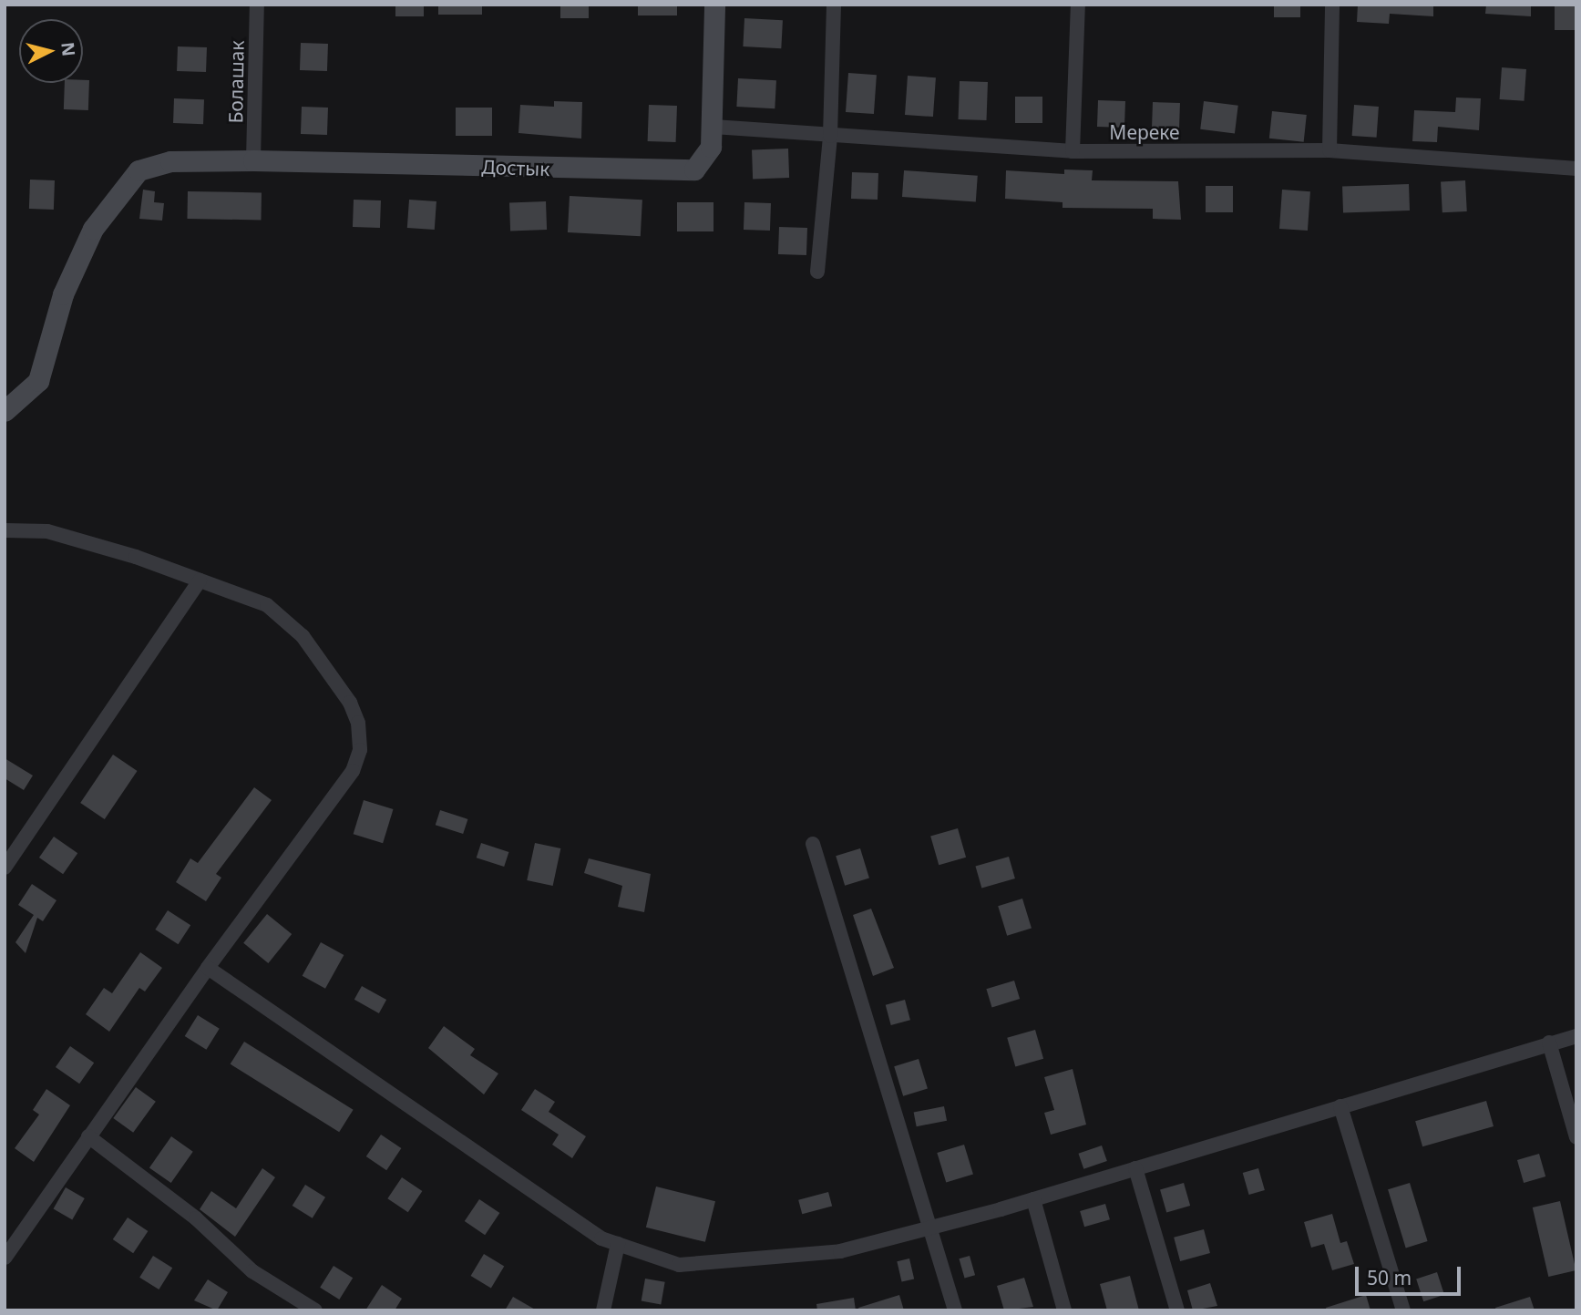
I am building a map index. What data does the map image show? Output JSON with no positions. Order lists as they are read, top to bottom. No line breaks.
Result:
{"streets":{"street":["Болашак","Мереке","Достык"]},"crossings":[["Болашак","Достык"],["Мереке","Достык"]],"scale_bar":"50 m","north":"right"}
